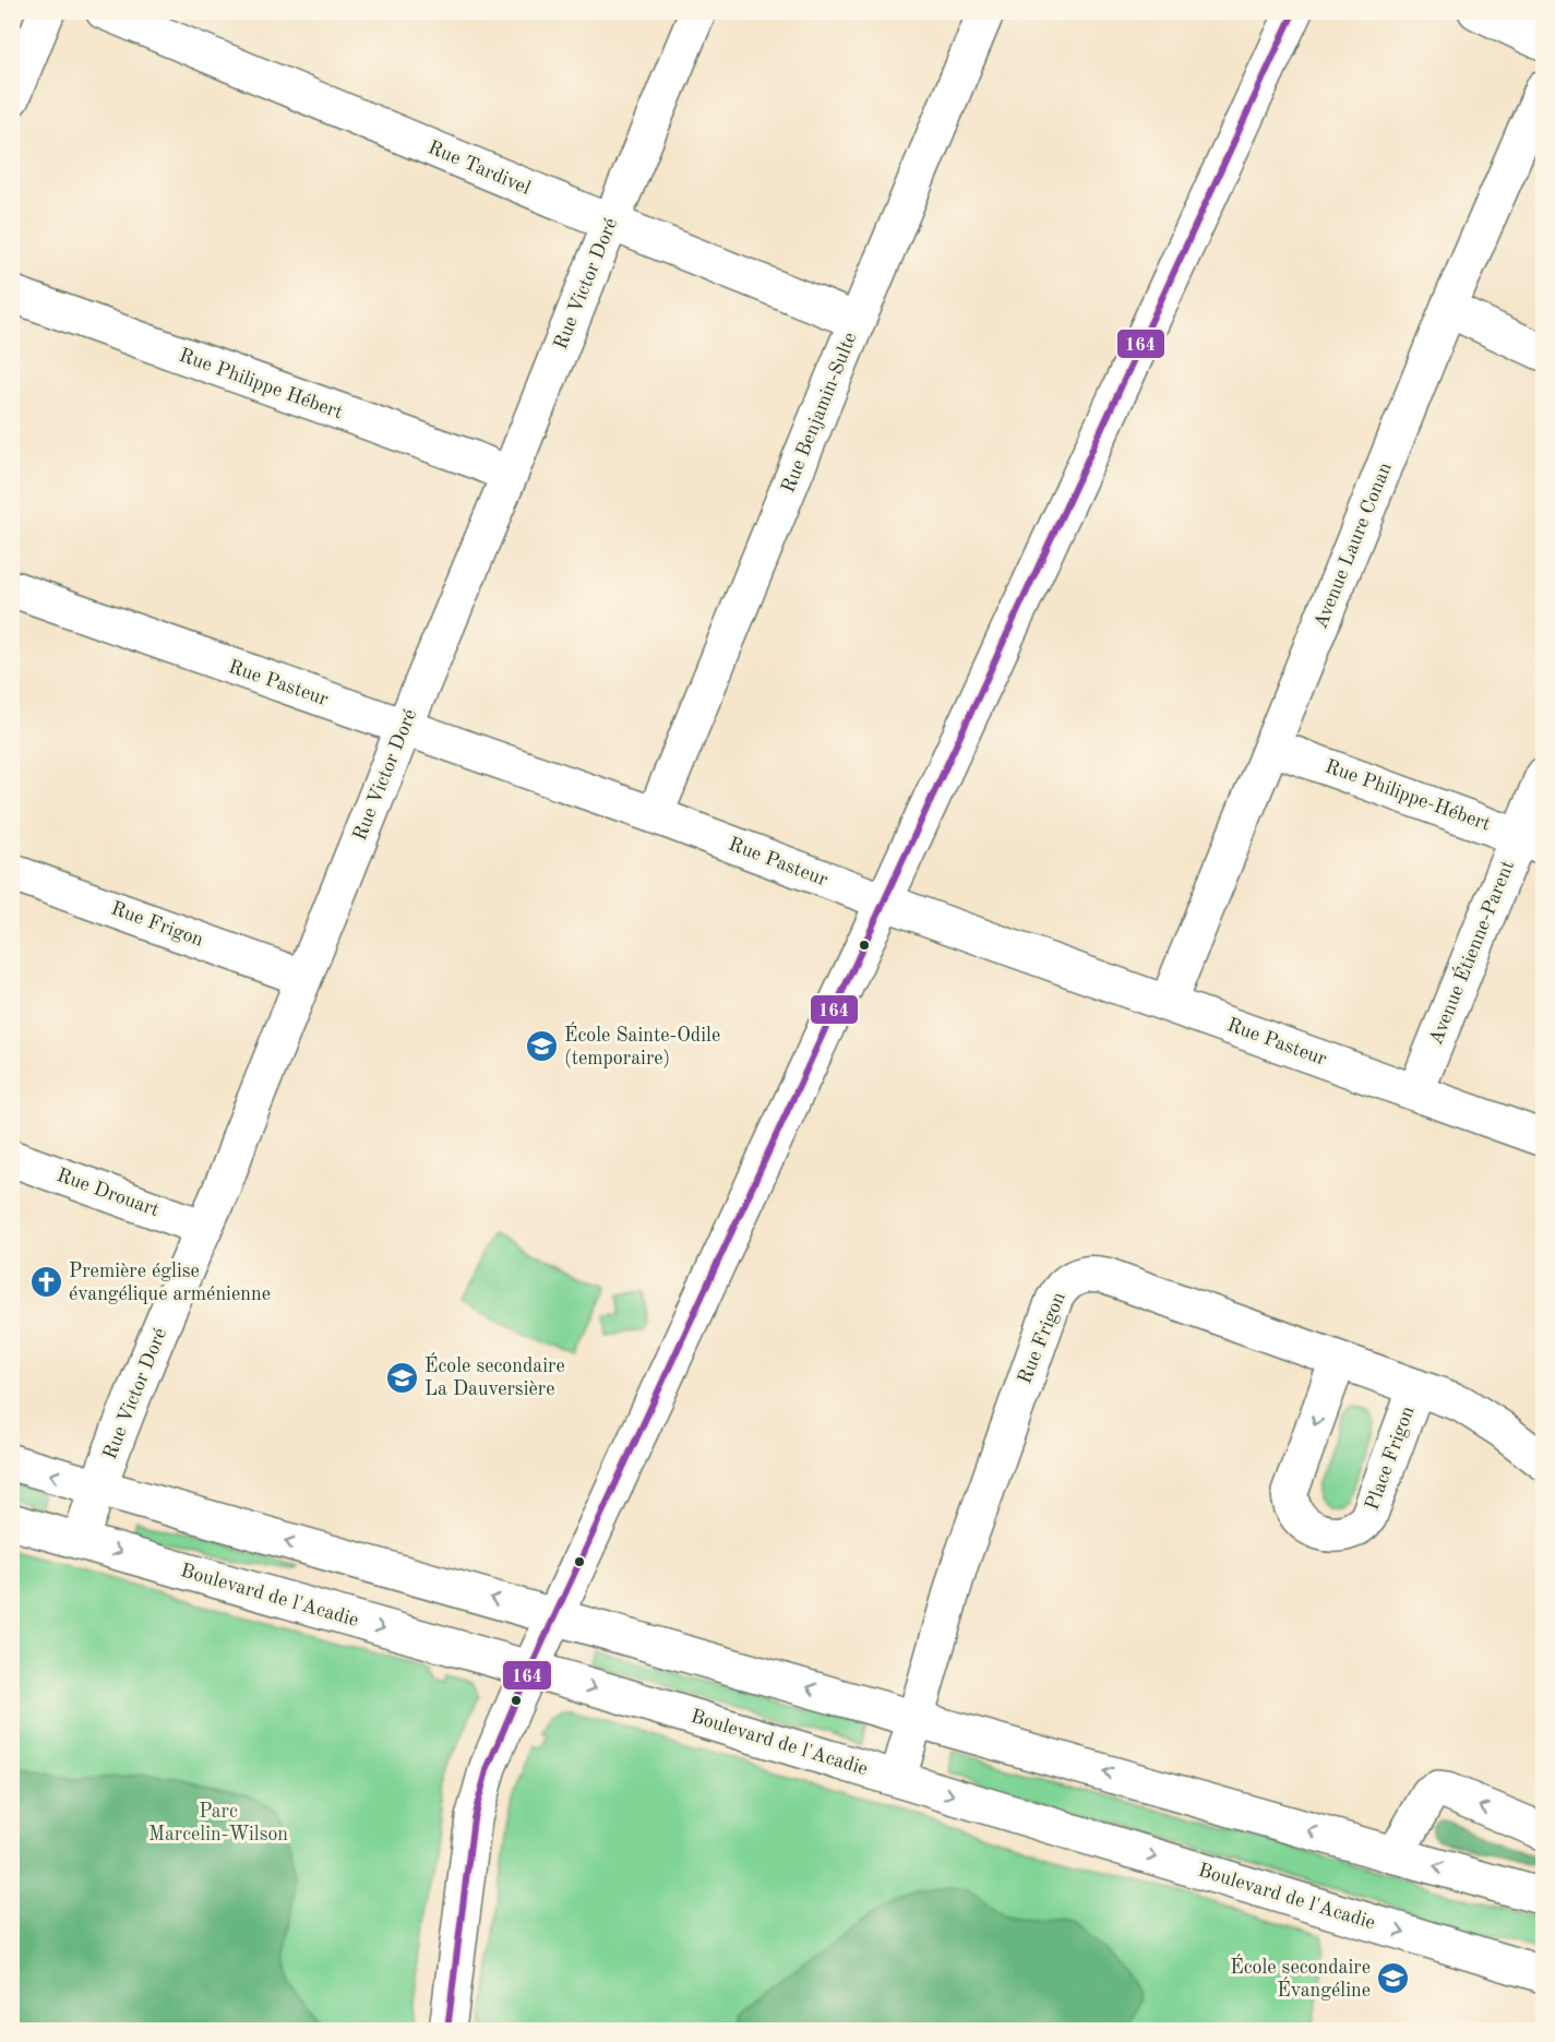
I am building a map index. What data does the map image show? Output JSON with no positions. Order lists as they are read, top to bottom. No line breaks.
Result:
{"streets":{"street":["Rue Tardivel","Rue Victor Doré","Rue Philippe Hébert","Rue Benjamin-Sulte","Avenue Laure Conan","Rue Pasteur","Rue Philippe-Hébert","Rue Frigon","Avenue Étienne-Parent","Rue Drouart","Place Frigon","Boulevard de l'Acadie"]},"crossings":[["Rue Tardivel","Rue Victor Doré"],["Rue Tardivel","Rue Benjamin-Sulte"],["Rue Victor Doré","Rue Philippe Hébert"],["Rue Victor Doré","Rue Pasteur"],["Rue Victor Doré","Rue Frigon"],["Rue Victor Doré","Rue Drouart"],["Rue Victor Doré","Boulevard de l'Acadie"],["Rue Benjamin-Sulte","Rue Pasteur"],["Avenue Laure Conan","Rue Pasteur"],["Avenue Laure Conan","Rue Philippe-Hébert"],["Rue Pasteur","Avenue Étienne-Parent"],["Rue Philippe-Hébert","Avenue Étienne-Parent"],["Rue Frigon","Place Frigon"],["Rue Frigon","Boulevard de l'Acadie"]],"parks":["Parc Marcelin-Wilson"],"places":{"school or university":["École Sainte-Odile (temporaire)","École secondaire La Dauversière","École secondaire Évangéline"],"church":["Première église évangélique arménienne"]},"lines":["transit line 164"]}
